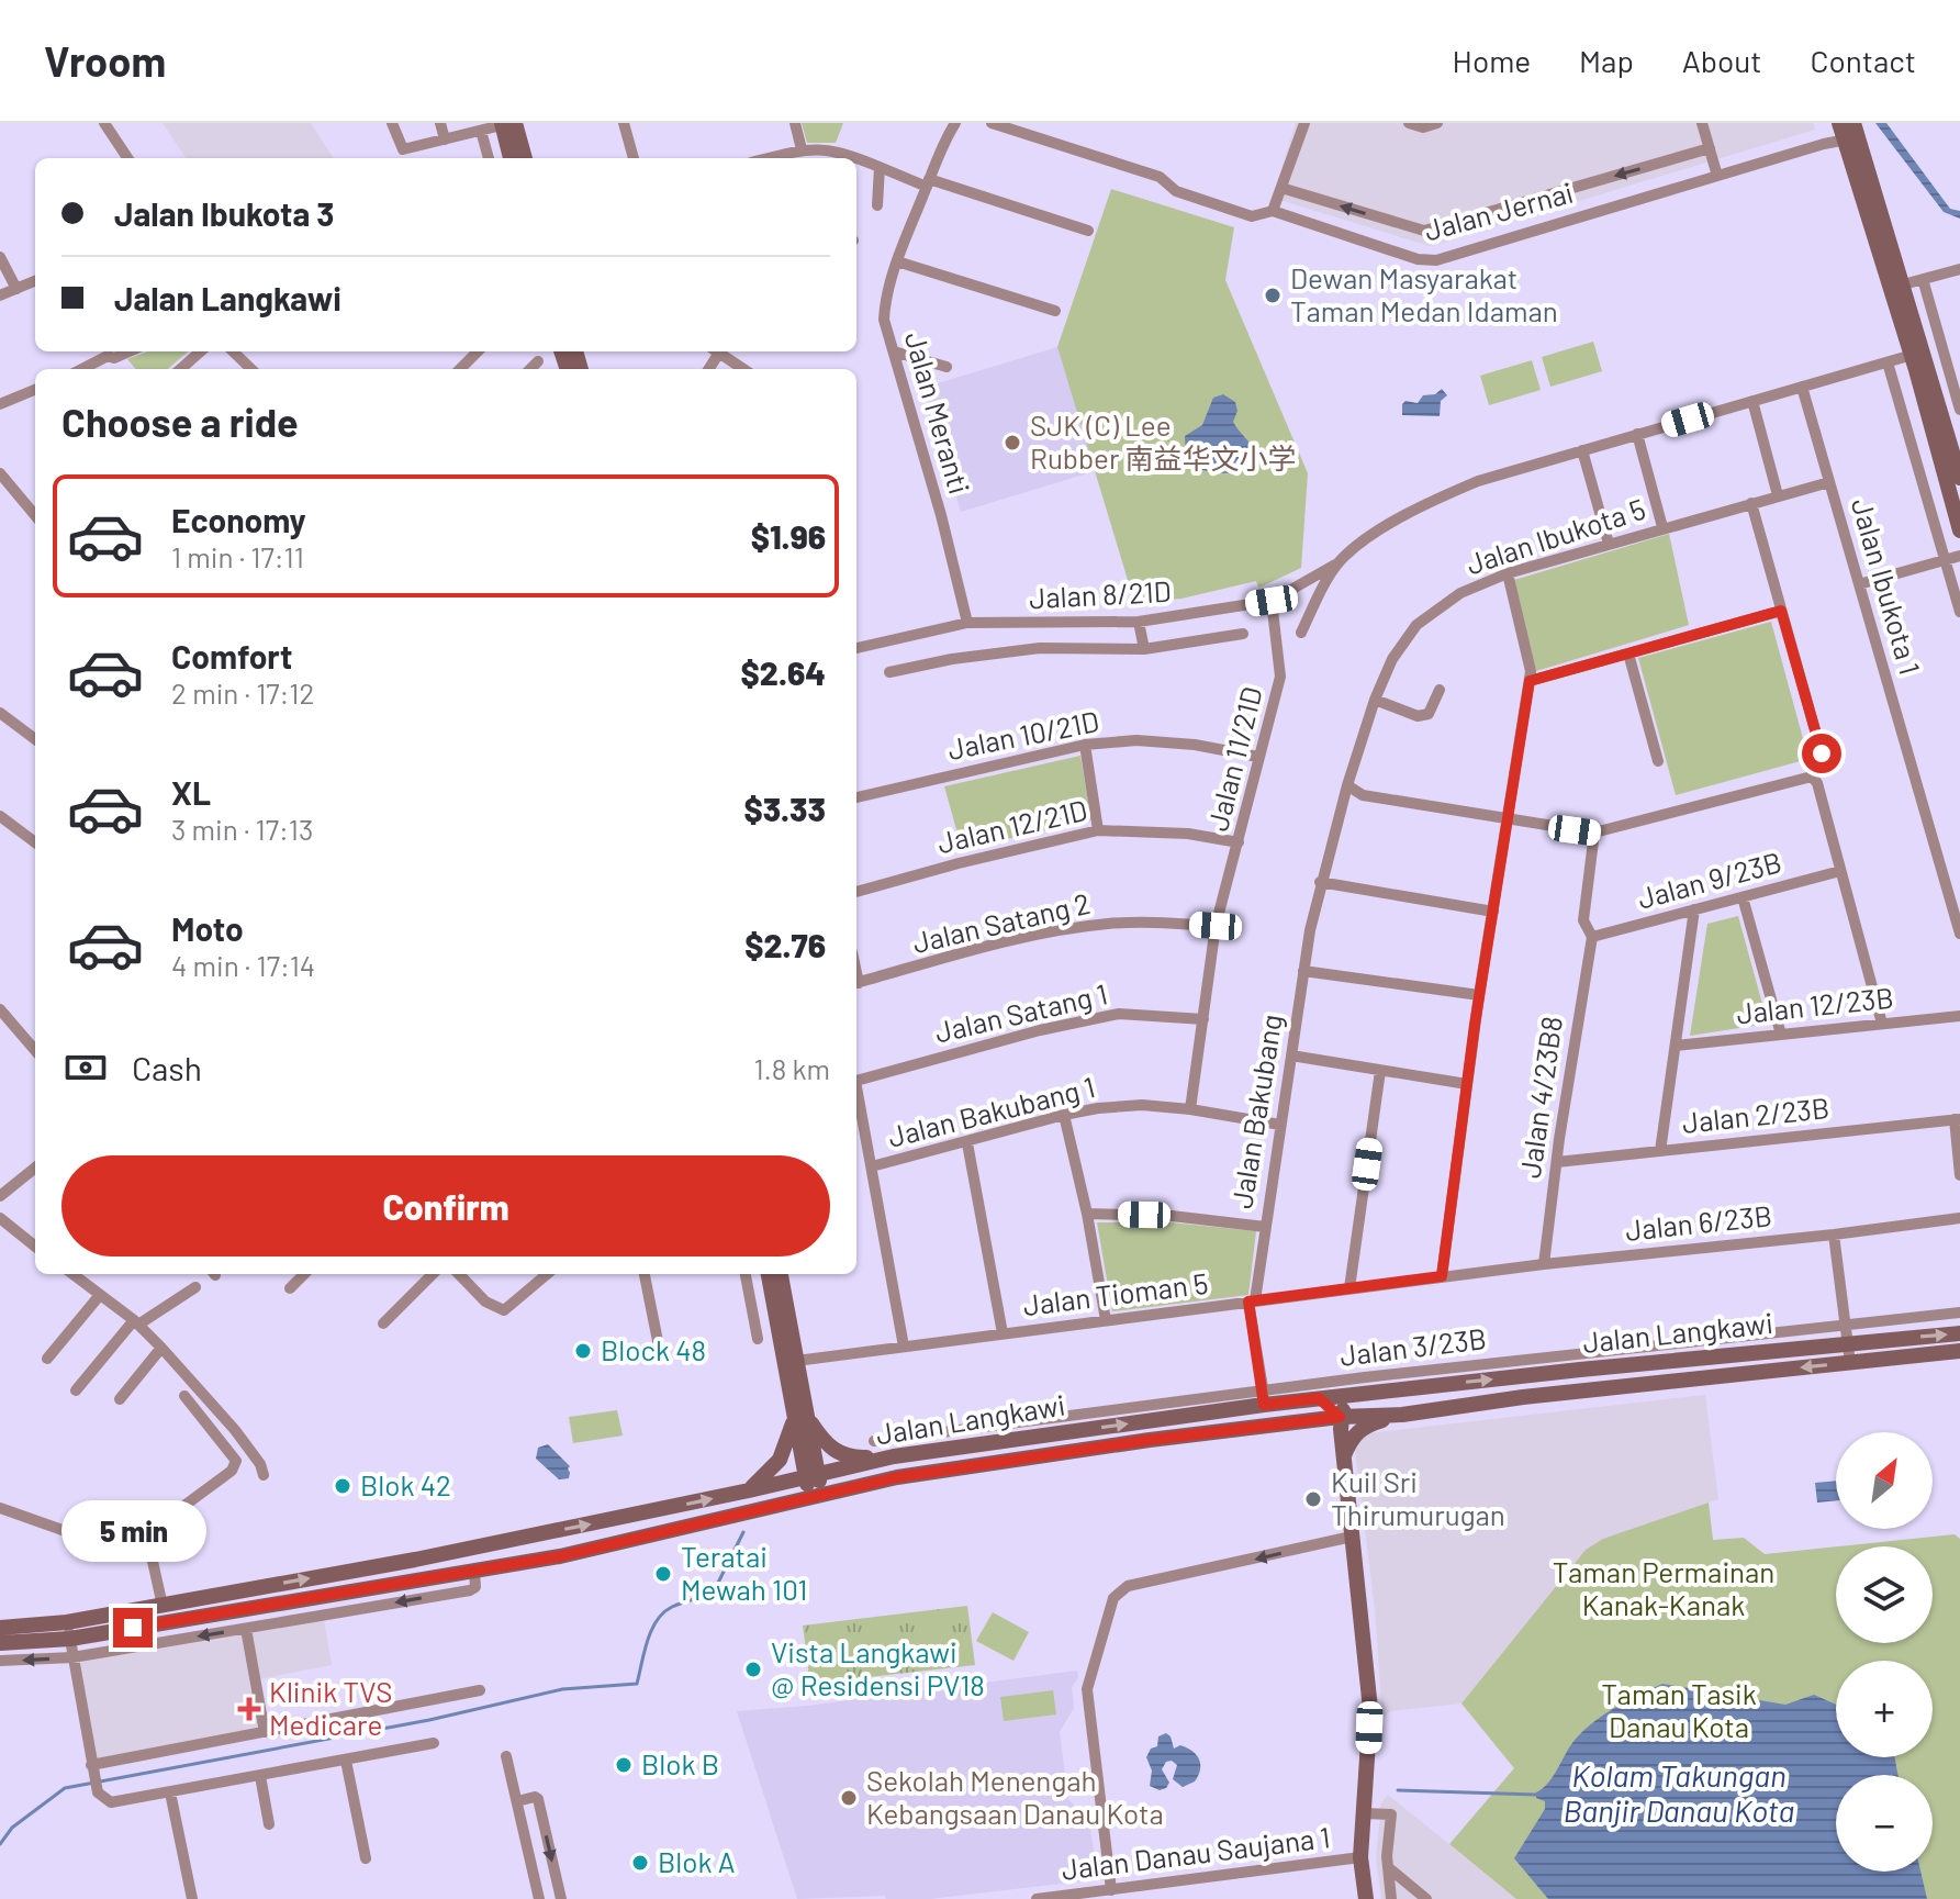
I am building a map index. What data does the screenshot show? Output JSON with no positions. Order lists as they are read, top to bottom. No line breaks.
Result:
{"streets":{"street":["Jalan Jernai","Jalan Meranti","Jalan Ibukota 5","Jalan Ibukota 1","Jalan 8/21D","Jalan 10/21D","Jalan 11/21D","Jalan 12/21D","Jalan 9/23B","Jalan Satang 2","Jalan 12/23B","Jalan Satang 1","Jalan 4/23B8","Jalan Bakubang","Jalan Bakubang 1","Jalan 2/23B","Jalan 6/23B","Jalan Tioman 5","Jalan Langkawi","Jalan 3/23B","Jalan Danau Saujana 1"]},"crossings":[["Jalan Meranti","Jalan 8/21D"],["Jalan Ibukota 5","Jalan Ibukota 1"],["Jalan Ibukota 5","Jalan Bakubang"],["Jalan Ibukota 1","Jalan 8/21D"],["Jalan 8/21D","Jalan 11/21D"],["Jalan 10/21D","Jalan 11/21D"],["Jalan 11/21D","Jalan 12/21D"],["Jalan 11/21D","Jalan Satang 2"],["Jalan 11/21D","Jalan Satang 1"],["Jalan 11/21D","Jalan Bakubang 1"],["Jalan 9/23B","Jalan 4/23B8"],["Jalan 4/23B8","Jalan 2/23B"],["Jalan 4/23B8","Jalan 6/23B"],["Jalan Bakubang","Jalan Bakubang 1"],["Jalan Bakubang","Jalan Tioman 5"],["Jalan Bakubang","Jalan Langkawi"],["Jalan Bakubang","Jalan 3/23B"],["Jalan 6/23B","Jalan Tioman 5"],["Jalan Langkawi","Jalan 3/23B"]],"water":["Kolam Takungan Banjir Danau Kota"],"parks":["Taman Permainan Kanak-Kanak","Taman Tasik Danau Kota"],"places":{"other":["Dewan Masyarakat Taman Medan Idaman","SJK (C) Lee Rubber 南益华文小学","Block 48","Blok 42","Kuil Sri Thirumurugan","Teratai Mewah 101","Vista Langkawi @ Residensi PV18","Blok B","Sekolah Menengah Kebangsaan Danau Kota","Blok A"],"health":["Klinik TVS Medicare"]},"north":"top right","page":{"header":"Vroom","nav":["Home","Map","About","Contact"],"banner":["Jalan Ibukota 3","Jalan Langkawi"],"heading":"Choose a ride","list":[{"name":"Economy","note":"1 min · 17:11","value":"$1.96"},{"name":"Comfort","note":"2 min · 17:12","value":"$2.64"},{"name":"XL","note":"3 min · 17:13","value":"$3.33"},{"name":"Moto","note":"4 min · 17:14","value":"$2.76"}],"pay":["Cash","1.8 km"],"buttons":"Confirm","map_buttons":["+","−"],"bubble":"5 min"}}
